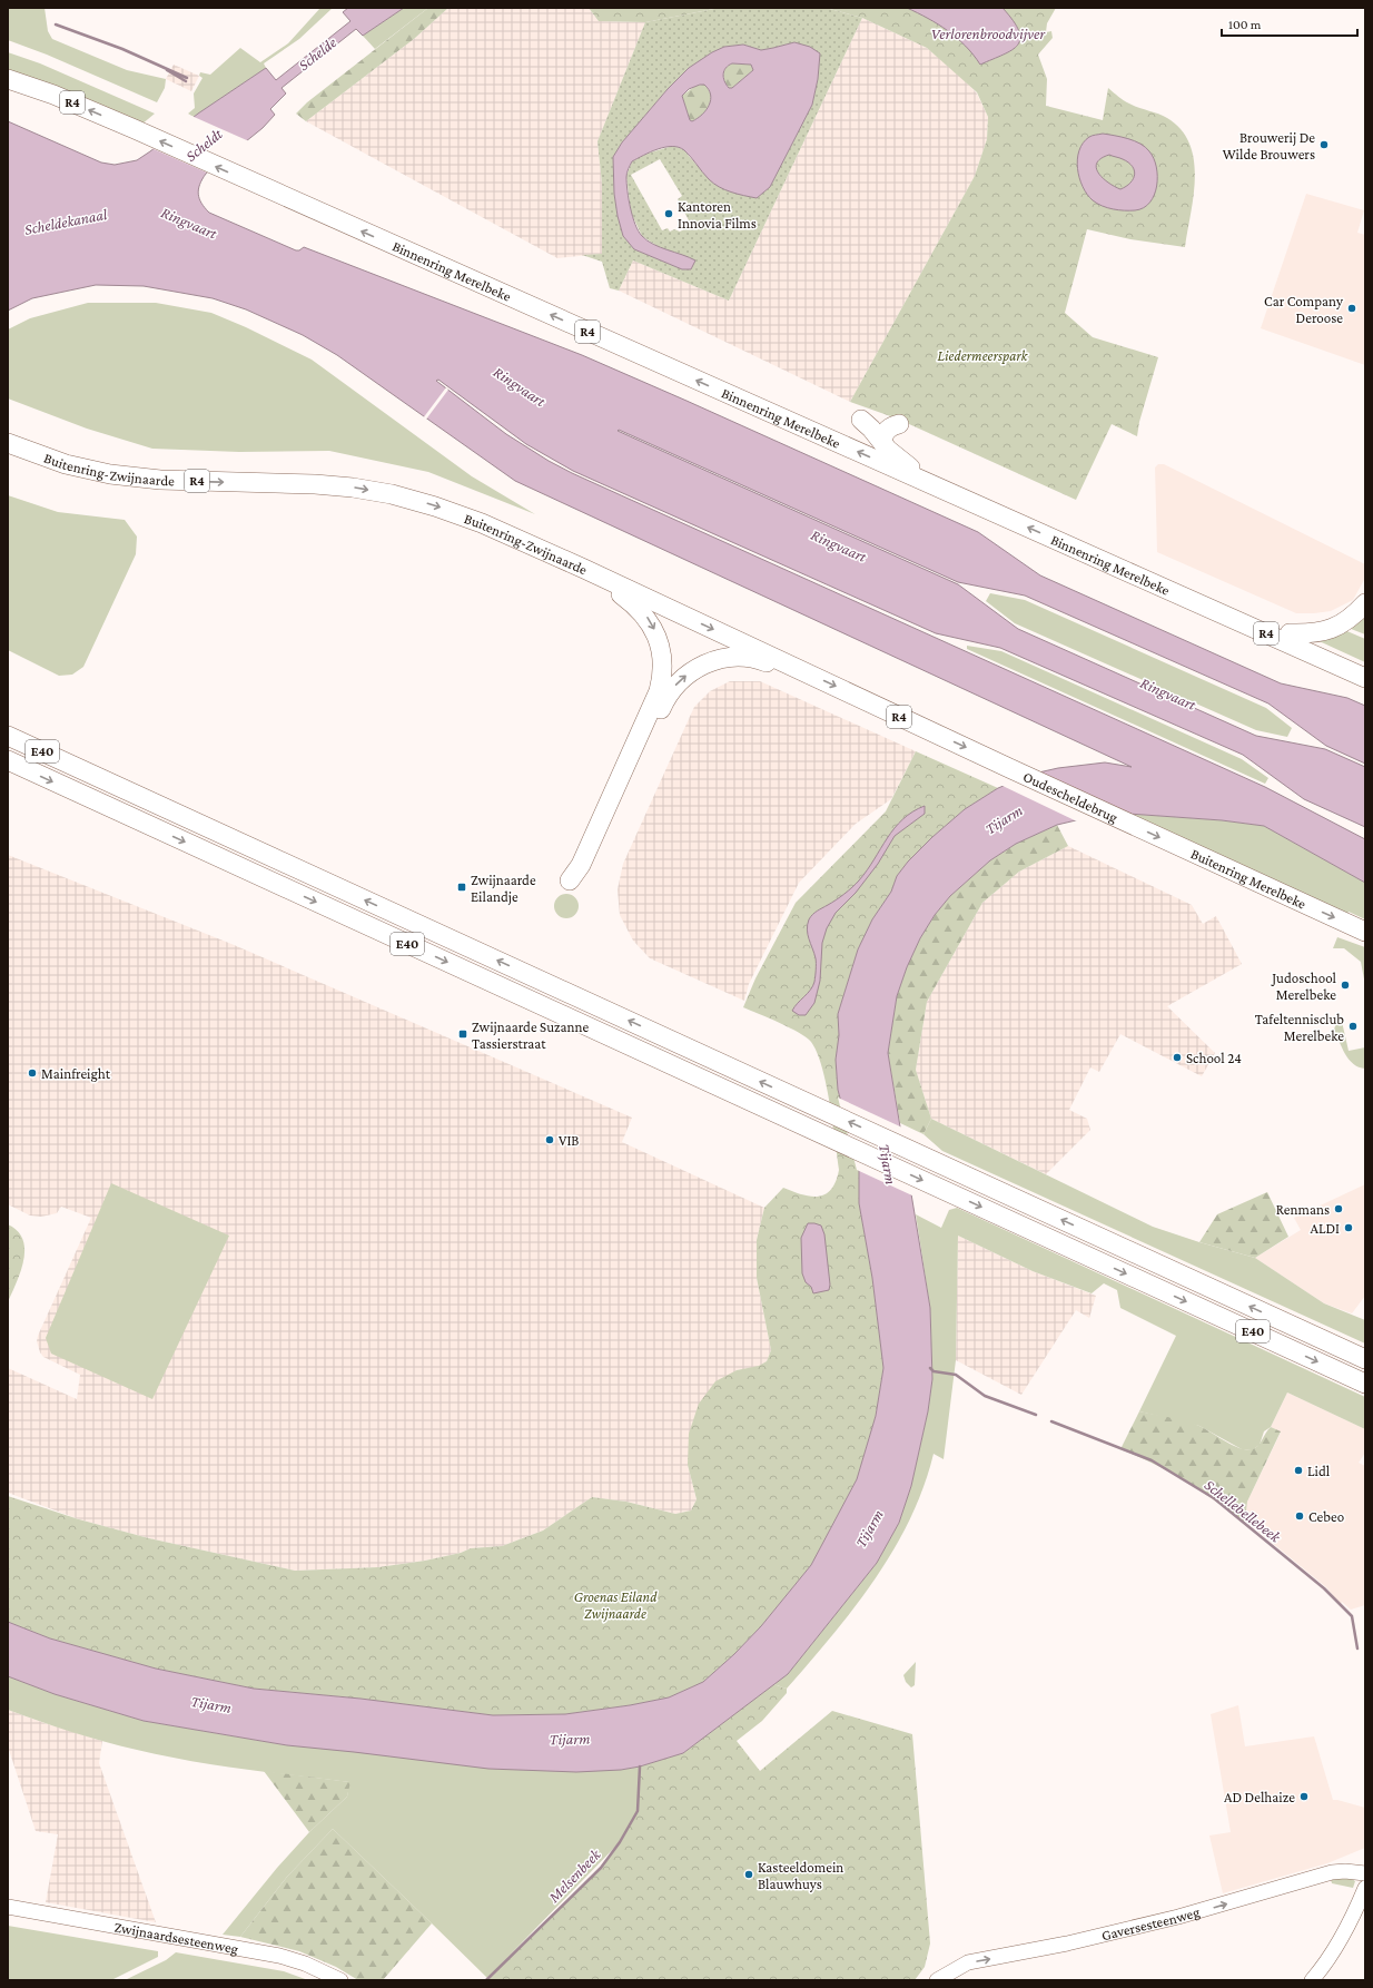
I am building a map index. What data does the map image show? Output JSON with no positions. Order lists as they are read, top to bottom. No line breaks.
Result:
{"streets":{"highway":["R4","Binnenring Merelbeke","Buitenring-Zwijnaarde","E40","Oudescheldebrug","Buitenring Merelbeke"],"main road":["Gaversesteenweg","Zwijnaardsesteenweg"]},"crossings":[["R4","Binnenring Merelbeke"],["Buitenring-Zwijnaarde","Oudescheldebrug"],["Oudescheldebrug","Buitenring Merelbeke"]],"one_way":["Binnenring Merelbeke","Buitenring-Zwijnaarde","Buitenring Merelbeke","Gaversesteenweg"],"water":["Verlorenbroodvijver","Schelde","Scheldt","Scheldekanaal","Ringvaart","Tijarm","Schellebellebeek","Melsenbeek"],"parks":["Liedermeerspark","Groenas Eiland Zwijnaarde"],"places":{"other":["Brouwerij De Wilde Brouwers","Kantoren Innovia Films","Car Company Deroose","Judoschool Merelbeke","Tafeltennisclub Merelbeke","School 24","Mainfreight","VIB","Renmans","ALDI","Lidl","Cebeo","AD Delhaize","Kasteeldomein Blauwhuys"],"transit":["Zwijnaarde Eilandje","Zwijnaarde Suzanne Tassierstraat"]},"scale_bar":"100 m"}
